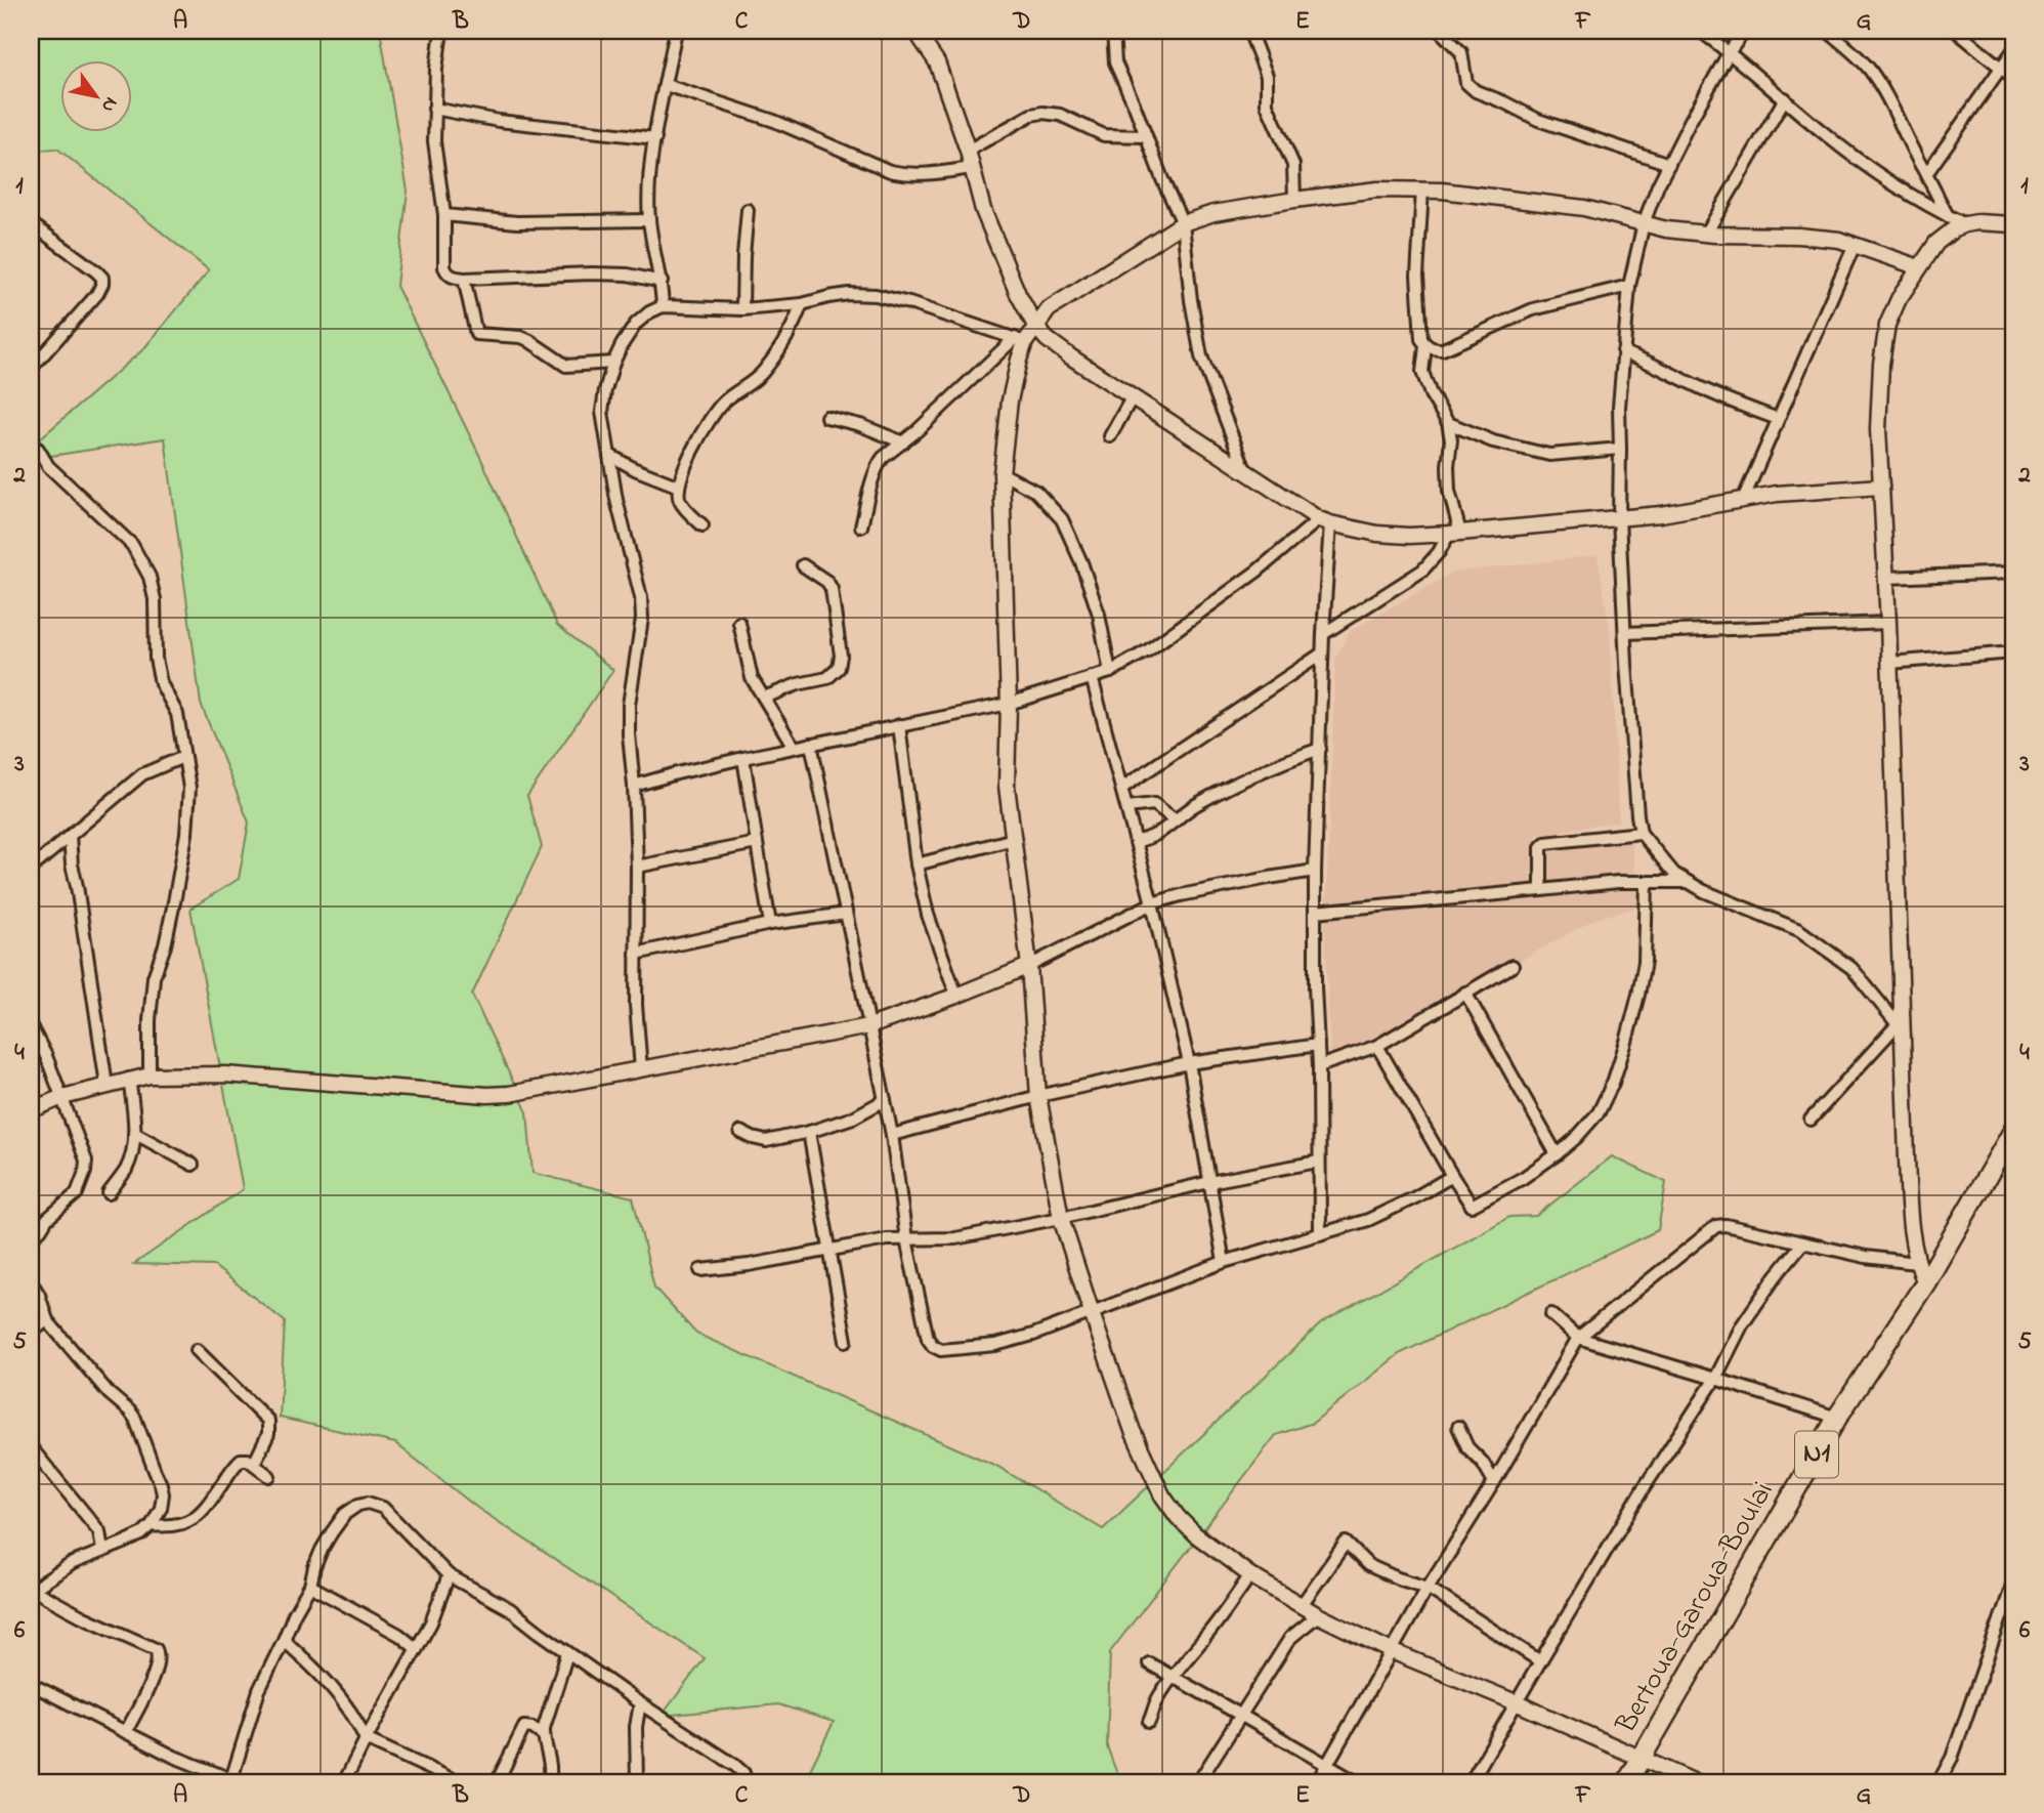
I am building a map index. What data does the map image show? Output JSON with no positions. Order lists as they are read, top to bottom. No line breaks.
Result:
{"streets":{"highway":["N1","Bertoua-Garoua-Boulai"]},"north":"bottom right","grid":{"columns":["A","B","C","D","E","F","G"],"rows":["1","2","3","4","5","6"]}}
